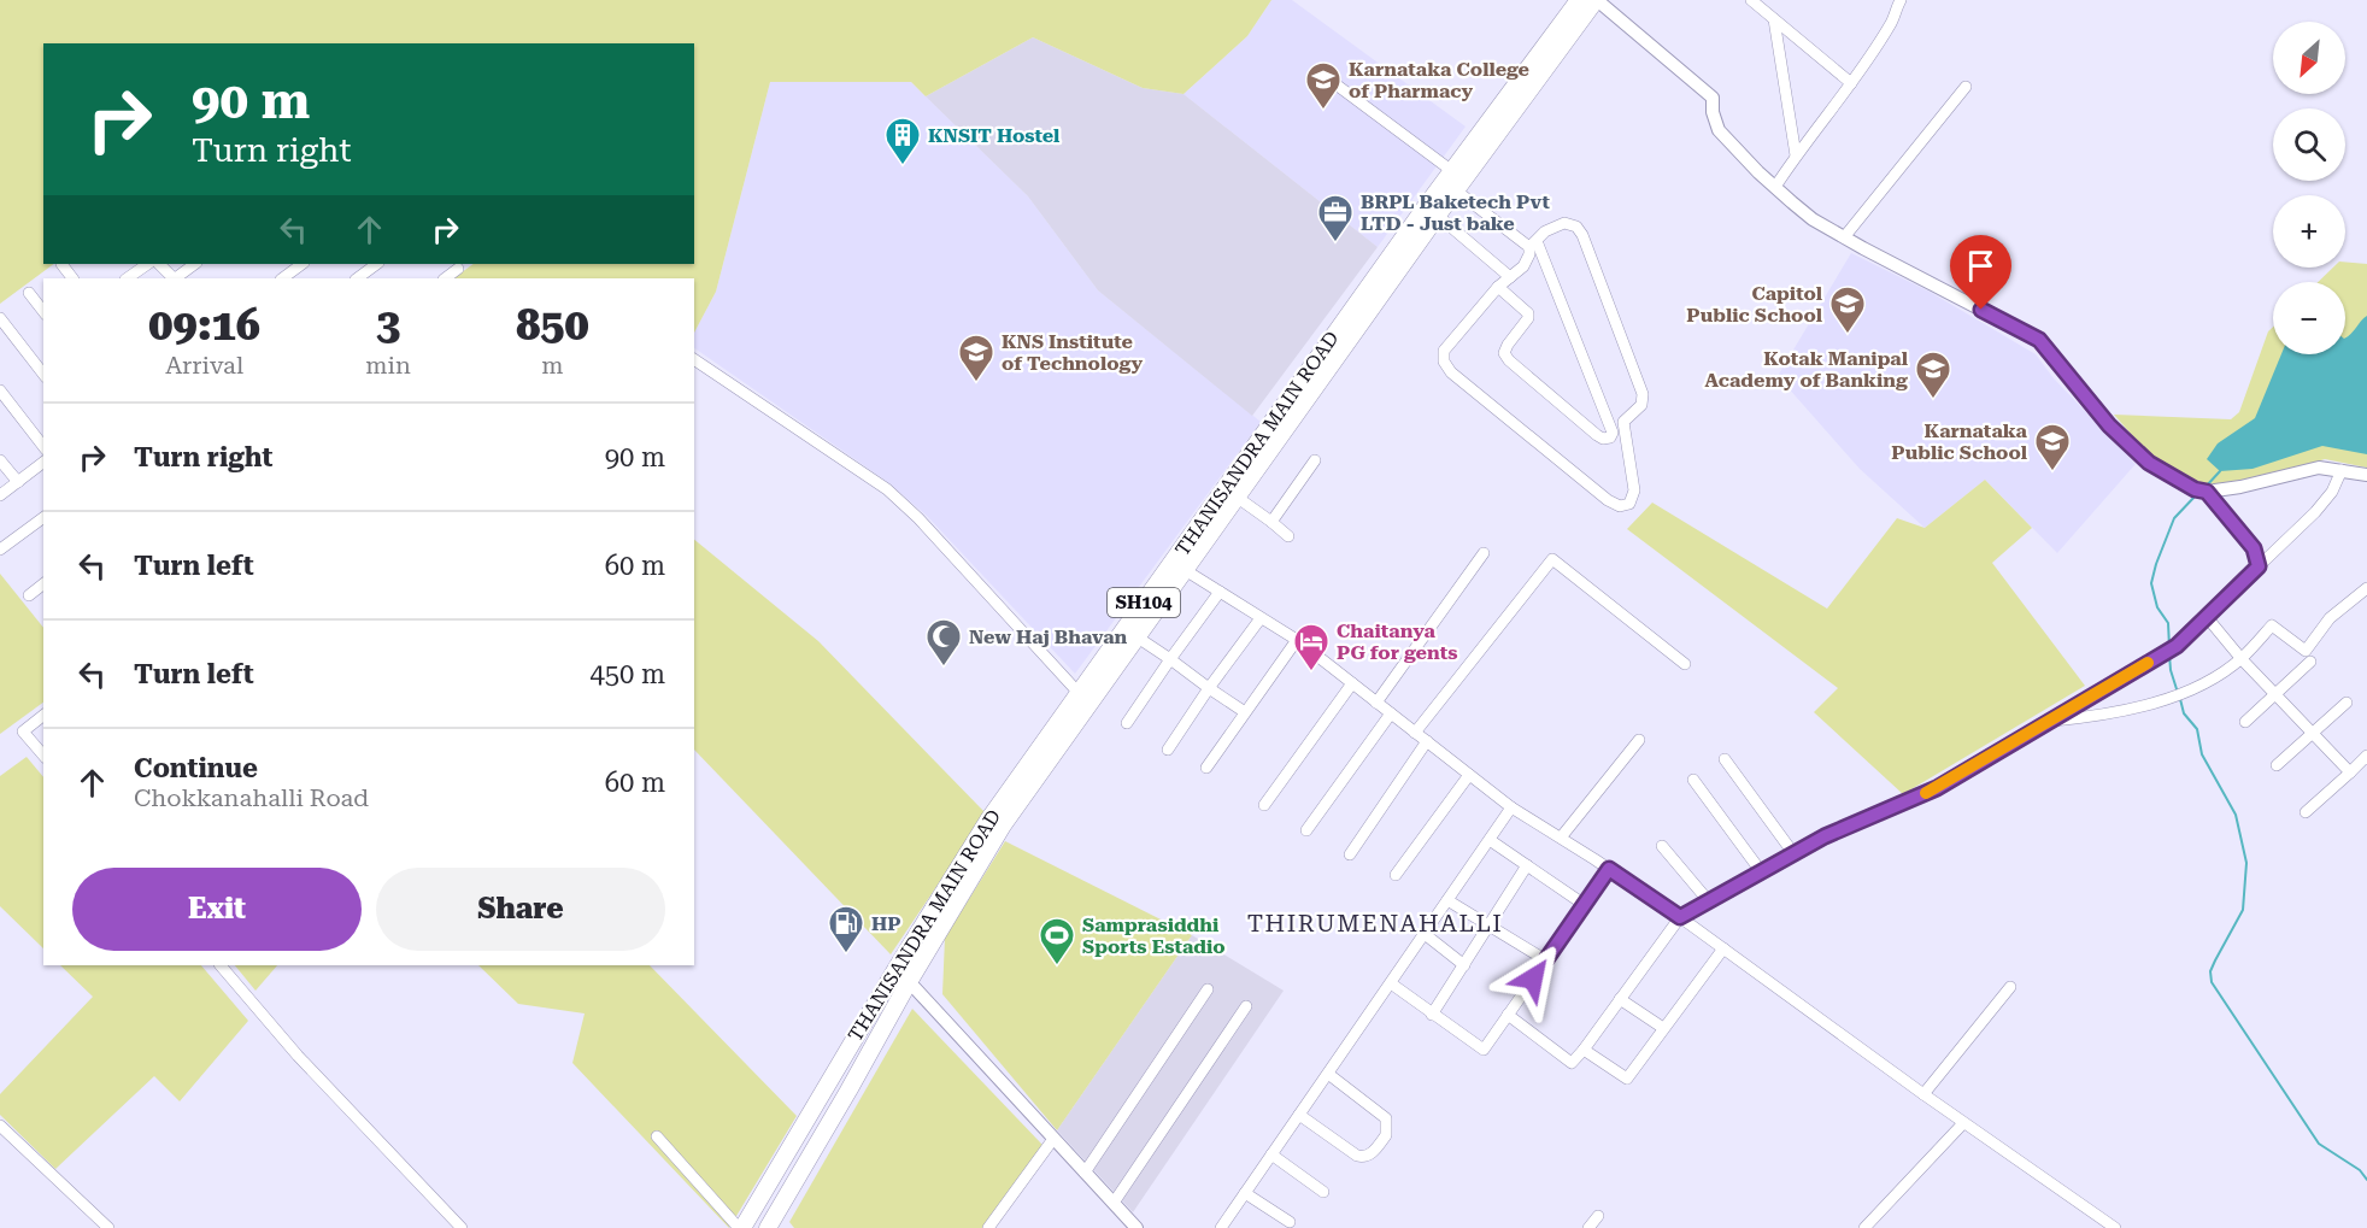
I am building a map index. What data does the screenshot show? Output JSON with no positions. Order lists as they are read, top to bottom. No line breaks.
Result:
{"streets":{"main road":["THANISANDRA MAIN ROAD","SH104"]},"districts":["THIRUMENAHALLI"],"places":{"school or university":["Karnataka College of Pharmacy","Capitol Public School","KNS Institute of Technology","Kotak Manipal Academy of Banking","Karnataka Public School"],"building":["KNSIT Hostel"],"office":["BRPL Baketech Pvt LTD - Just bake"],"mosque":["New Haj Bhavan"],"hotel":["Chaitanya PG for gents"],"fuel station":["HP"],"sports":["Samprasiddhi Sports Estadio"]},"north":"bottom left","page":{"map_buttons":["+","−"],"turn":["90 m","Turn right"],"eta":["09:16","Arrival","3","min","850","m"],"list":[{"name":"Turn right","value":"90 m"},{"name":"Turn left","value":"60 m"},{"name":"Turn left","value":"450 m"},{"name":"Continue","note":"Chokkanahalli Road","value":"60 m"}],"buttons":["Exit","Share"]}}
